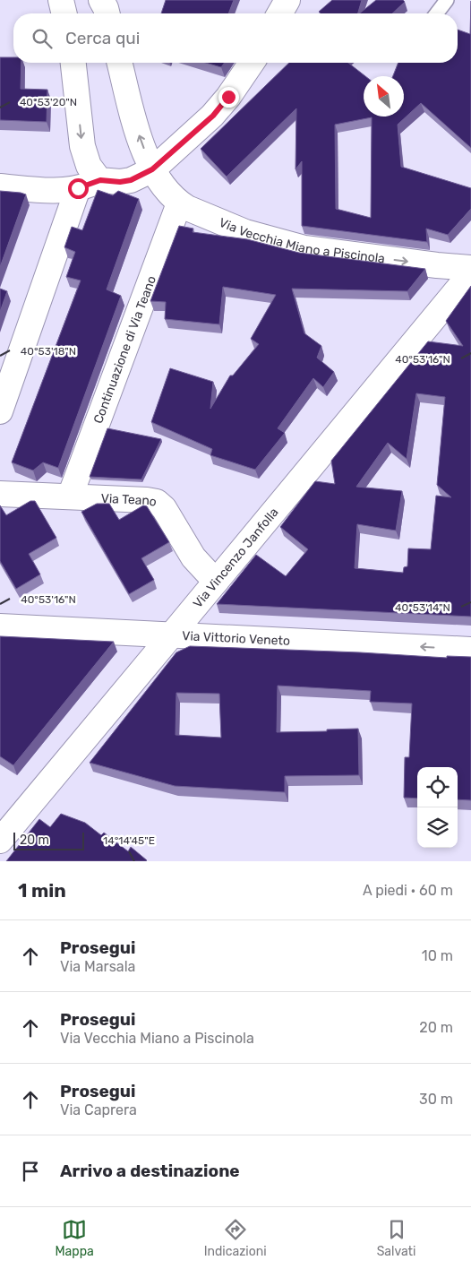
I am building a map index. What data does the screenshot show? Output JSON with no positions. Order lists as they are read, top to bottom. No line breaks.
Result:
{"streets":{"street":["Via Vecchia Miano a Piscinola","Continuazione di Via Teano","Via Teano","Via Vincenzo Janfolla","Via Vittorio Veneto"]},"crossings":[["Via Vecchia Miano a Piscinola","Continuazione di Via Teano"],["Continuazione di Via Teano","Via Teano"],["Via Teano","Via Vincenzo Janfolla"],["Via Vincenzo Janfolla","Via Vittorio Veneto"]],"one_way":["Via Vittorio Veneto"],"scale_bar":"20 m","north":"top left","page":{"search":"Cerca qui","scale":"20 m","heading":["1 min","A piedi · 60 m"],"list":[["Prosegui","Via Marsala","10 m"],["Prosegui","Via Vecchia Miano a Piscinola","20 m"],["Prosegui","Via Caprera","30 m"],"Arrivo a destinazione"],"nav":["Mappa","Indicazioni","Salvati"]},"coordinates":["40°53'20\"N","40°53'18\"N","40°53'16\"N","40°53'14\"N","14°14'45\"E"]}
